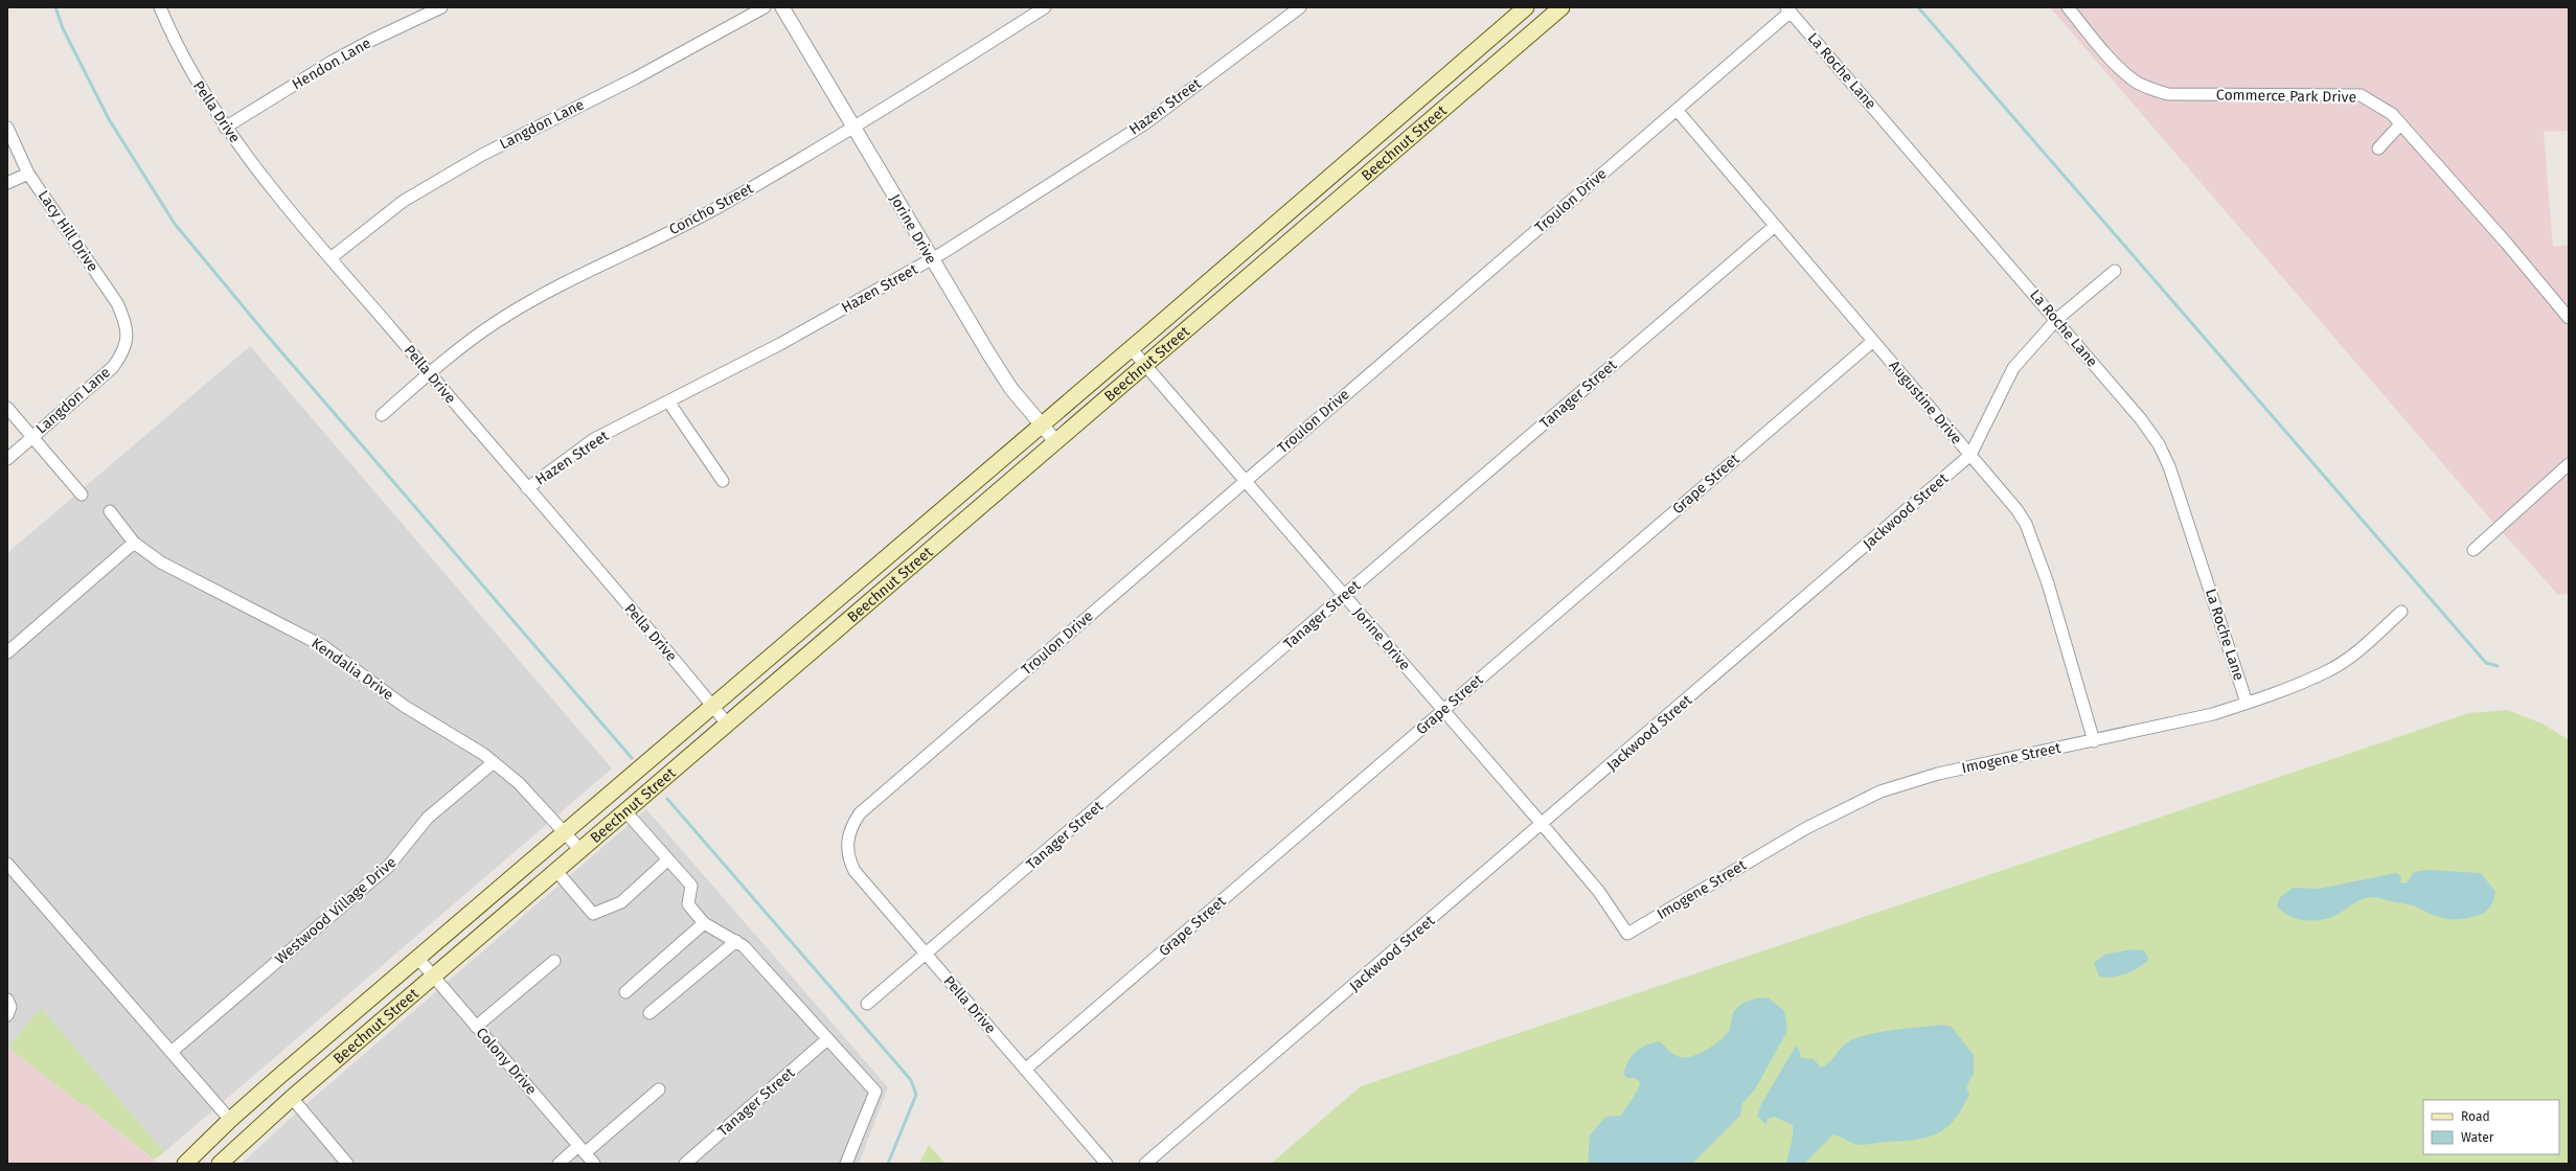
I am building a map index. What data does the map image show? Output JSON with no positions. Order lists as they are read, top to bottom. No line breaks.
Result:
{"streets":{"main road":["Beechnut Street"],"street":["Hendon Lane","La Roche Lane","Commerce Park Drive","Hazen Street","Pella Drive","Langdon Lane","Troulon Drive","Concho Street","Jorine Drive","Lacy Hill Drive","Tanager Street","Augustine Drive","Grape Street","Jackwood Street","Kendalia Drive","Imogene Street","Westwood Village Drive","Colony Drive"]},"crossings":[["Hendon Lane","Pella Drive"],["La Roche Lane","Troulon Drive"],["La Roche Lane","Jackwood Street"],["La Roche Lane","Imogene Street"],["Hazen Street","Pella Drive"],["Hazen Street","Jorine Drive"],["Pella Drive","Langdon Lane"],["Pella Drive","Beechnut Street"],["Pella Drive","Troulon Drive"],["Pella Drive","Concho Street"],["Pella Drive","Tanager Street"],["Pella Drive","Grape Street"],["Langdon Lane","Lacy Hill Drive"],["Beechnut Street","Jorine Drive"],["Beechnut Street","Kendalia Drive"],["Beechnut Street","Colony Drive"],["Troulon Drive","Jorine Drive"],["Troulon Drive","Augustine Drive"],["Concho Street","Jorine Drive"],["Jorine Drive","Tanager Street"],["Jorine Drive","Grape Street"],["Jorine Drive","Jackwood Street"],["Jorine Drive","Imogene Street"],["Tanager Street","Augustine Drive"],["Augustine Drive","Grape Street"],["Augustine Drive","Jackwood Street"],["Augustine Drive","Imogene Street"],["Kendalia Drive","Westwood Village Drive"]],"legend":["Road","Water"]}
